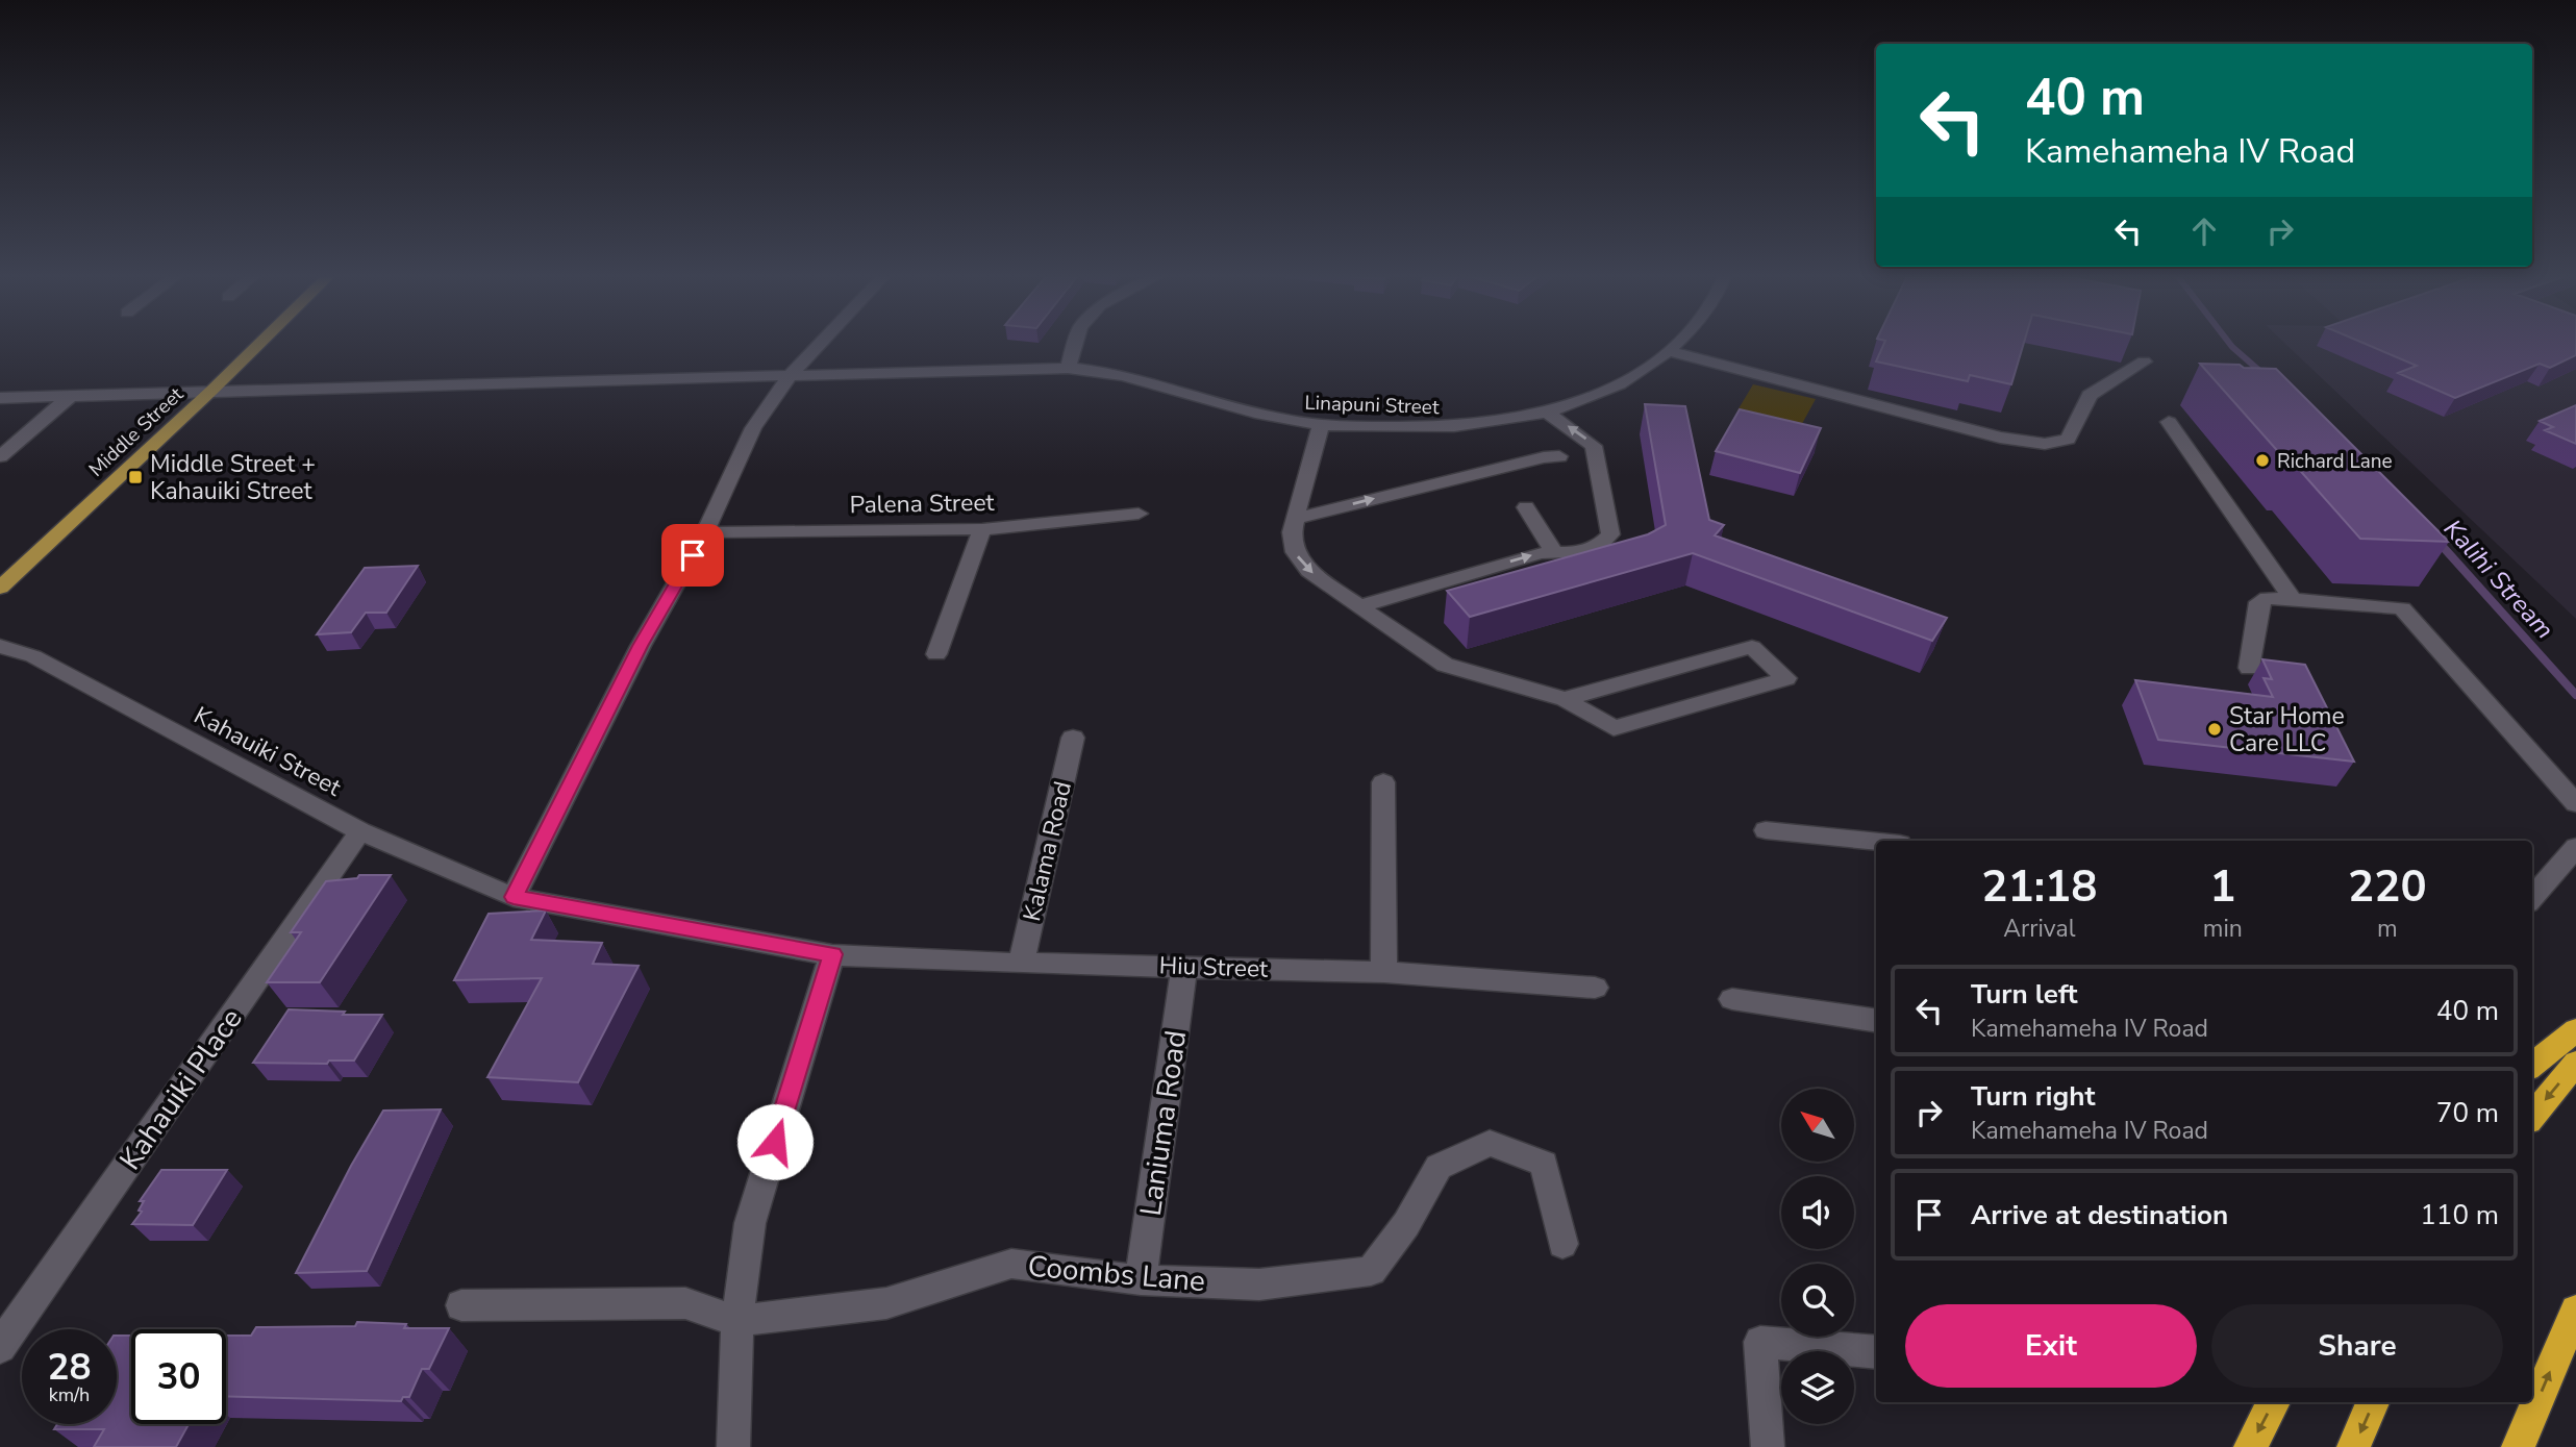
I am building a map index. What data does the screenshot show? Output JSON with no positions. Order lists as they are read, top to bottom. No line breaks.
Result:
{"streets":{"main road":["Middle Street"],"street":["Linapuni Street","Palena Street","Kahauiki Street","Kalama Road","Hiu Street","Kahauiki Place","Laniuma Road","Coombs Lane"]},"crossings":[["Linapuni Street","Middle Street"],["Kahauiki Street","Hiu Street"],["Kahauiki Street","Kahauiki Place"],["Kalama Road","Hiu Street"],["Hiu Street","Laniuma Road"],["Laniuma Road","Coombs Lane"]],"water":["Kalihi Stream"],"places":{"other":["Richard Lane","Star Home Care LLC"],"transit":["Middle Street + Kahauiki Street"]},"north":"top left","page":{"turn":["40 m","Kamehameha IV Road"],"eta":["21:18","Arrival","1","min","220","m"],"list":[{"name":"Turn left","note":"Kamehameha IV Road","value":"40 m"},{"name":"Turn right","note":"Kamehameha IV Road","value":"70 m"},{"name":"Arrive at destination","value":"110 m"}],"buttons":["Exit","Share"],"speed":"28 km/h","limit":"30"}}
